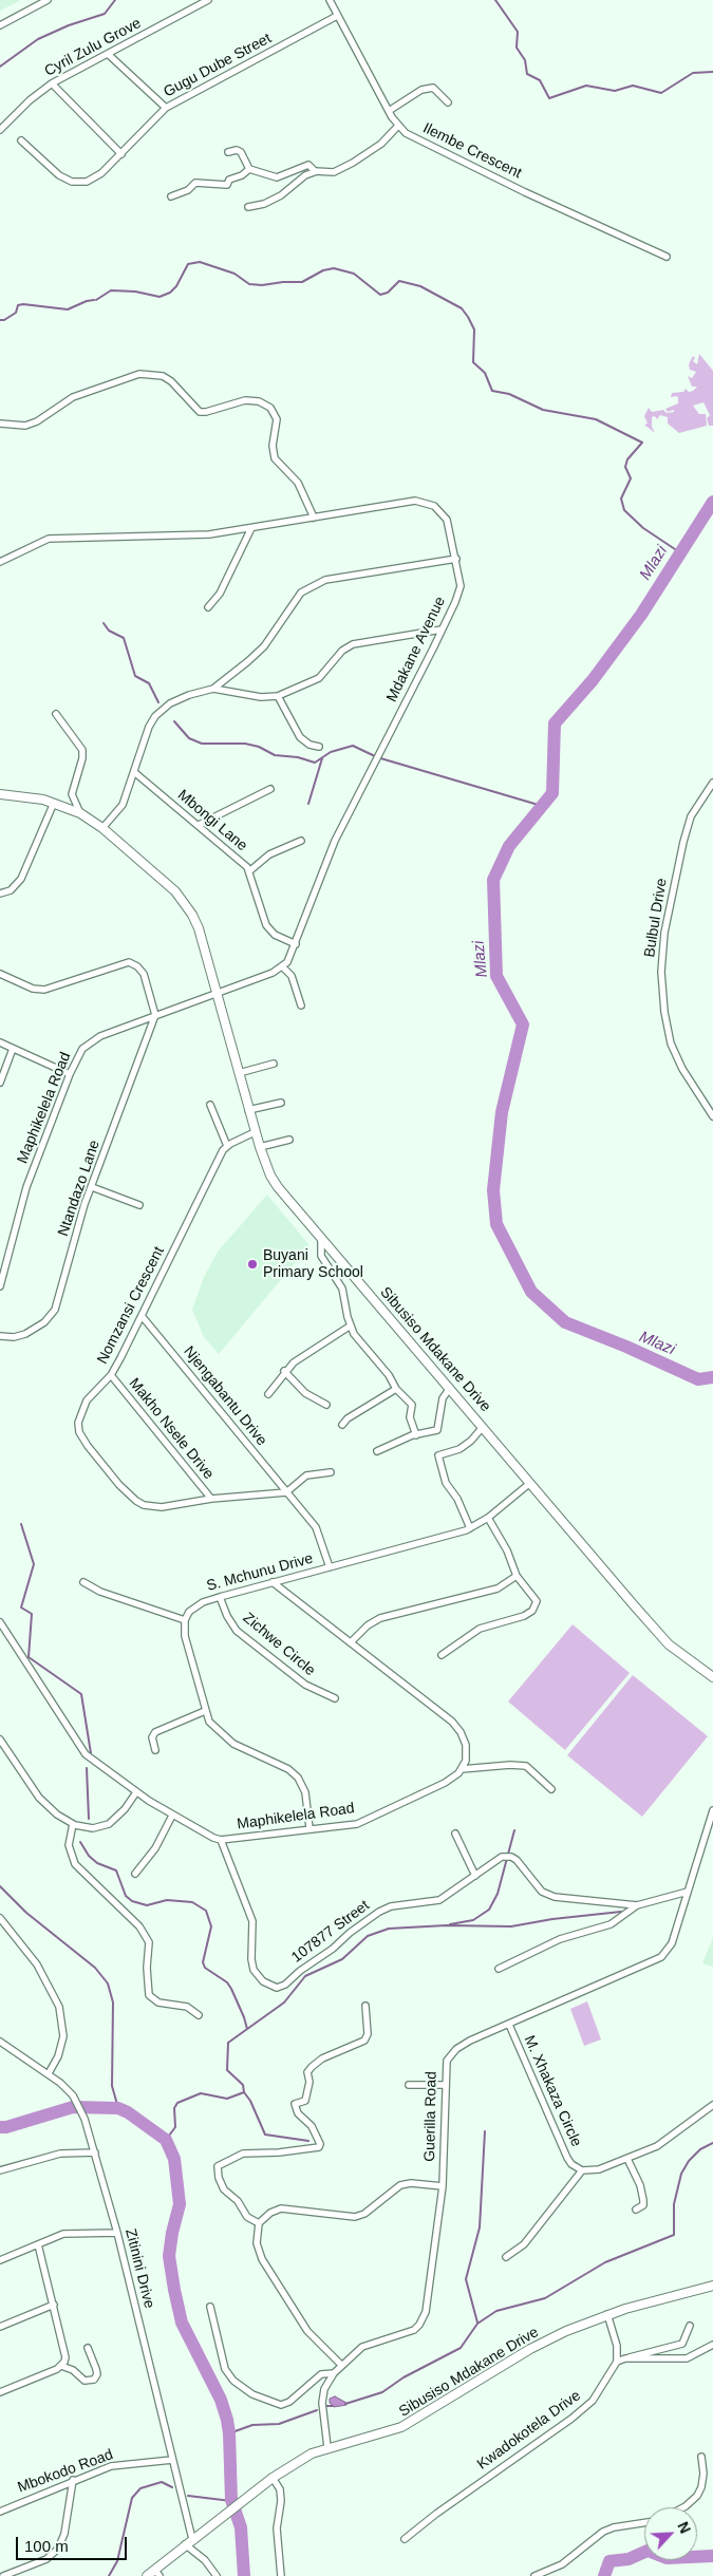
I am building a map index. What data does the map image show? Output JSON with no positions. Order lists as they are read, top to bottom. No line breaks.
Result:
{"streets":{"street":["Cyril Zulu Grove","Gugu Dube Street","Ilembe Crescent","Mdakane Avenue","Mbongi Lane","Bulbul Drive","Maphikelela Road","Ntandazo Lane","Nomzansi Crescent","Sibusiso Mdakane Drive","Njengabantu Drive","Makho Nsele Drive","S. Mchunu Drive","Zichwe Circle","107877 Street","M. Xhakaza Circle","Guerilla Road","Zitinini Drive","Kwadokotela Drive","Mbokodo Road"]},"crossings":[["Gugu Dube Street","Ilembe Crescent"],["Mdakane Avenue","Mbongi Lane"],["Maphikelela Road","Ntandazo Lane"],["Maphikelela Road","Sibusiso Mdakane Drive"],["Maphikelela Road","107877 Street"],["Nomzansi Crescent","Njengabantu Drive"],["Nomzansi Crescent","Makho Nsele Drive"],["Sibusiso Mdakane Drive","S. Mchunu Drive"],["Sibusiso Mdakane Drive","Guerilla Road"],["Sibusiso Mdakane Drive","Zitinini Drive"],["S. Mchunu Drive","Zichwe Circle"],["107877 Street","Guerilla Road"],["M. Xhakaza Circle","Guerilla Road"],["Zitinini Drive","Mbokodo Road"]],"water":["Mlazi"],"places":["Buyani Primary School"],"scale_bar":"100 m","north":"top right"}
